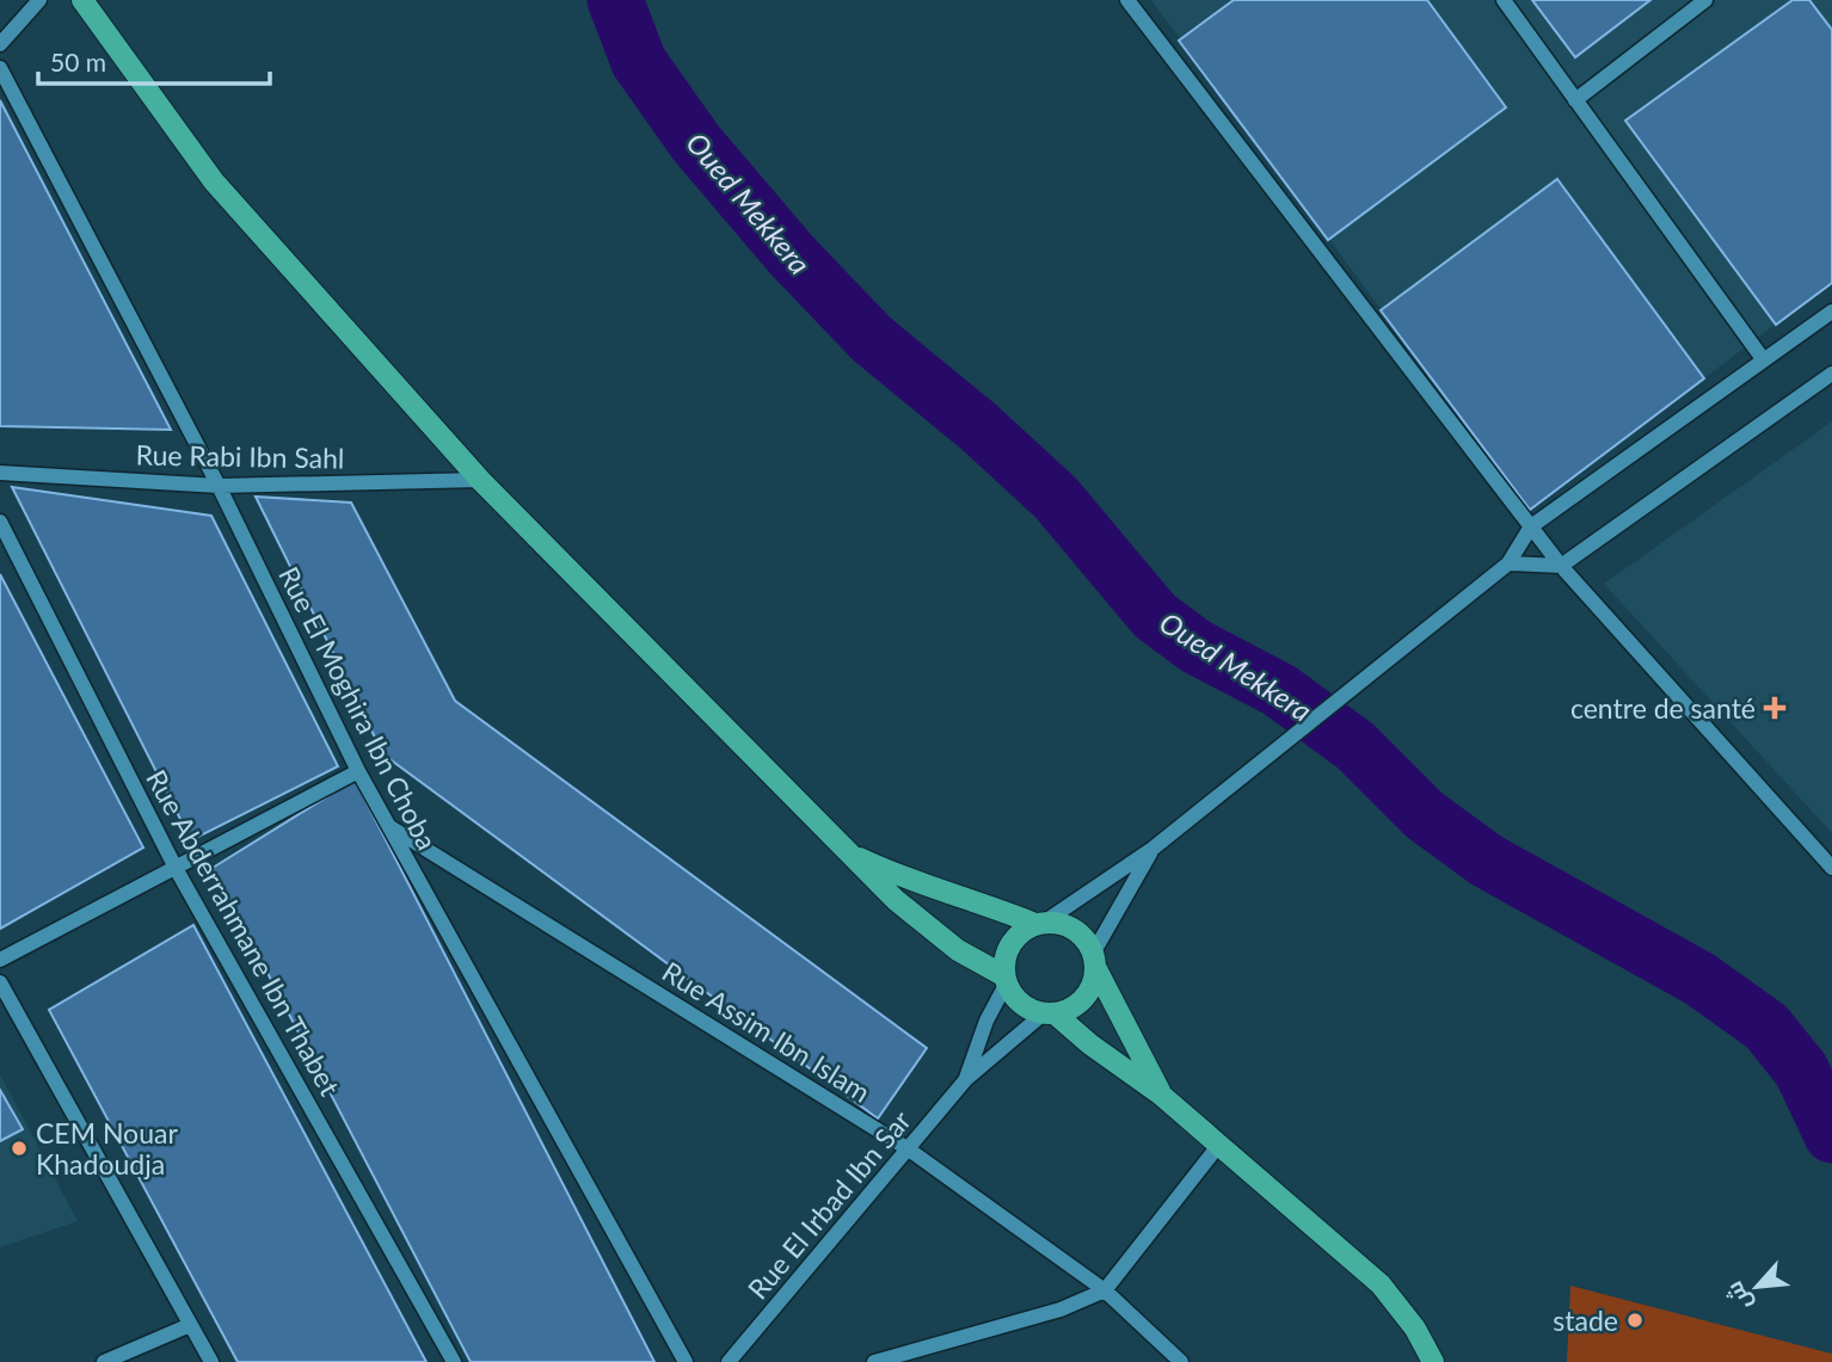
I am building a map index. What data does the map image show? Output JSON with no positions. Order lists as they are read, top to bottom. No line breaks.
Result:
{"streets":{"street":["Rue Rabi Ibn Sahl","Rue El Moghira Ibn Choba","Rue Abderrahmane Ibn Thabet","Rue Assim Ibn Islam","Rue El Irbad Ibn Sar"]},"crossings":[["Rue Rabi Ibn Sahl","Rue El Moghira Ibn Choba"],["Rue El Moghira Ibn Choba","Rue Assim Ibn Islam"],["Rue Assim Ibn Islam","Rue El Irbad Ibn Sar"]],"water":["Oued Mekkera"],"places":{"health":["centre de santé"],"other":["CEM Nouar Khadoudja","stade"]},"scale_bar":"50 m","north":"bottom left"}
